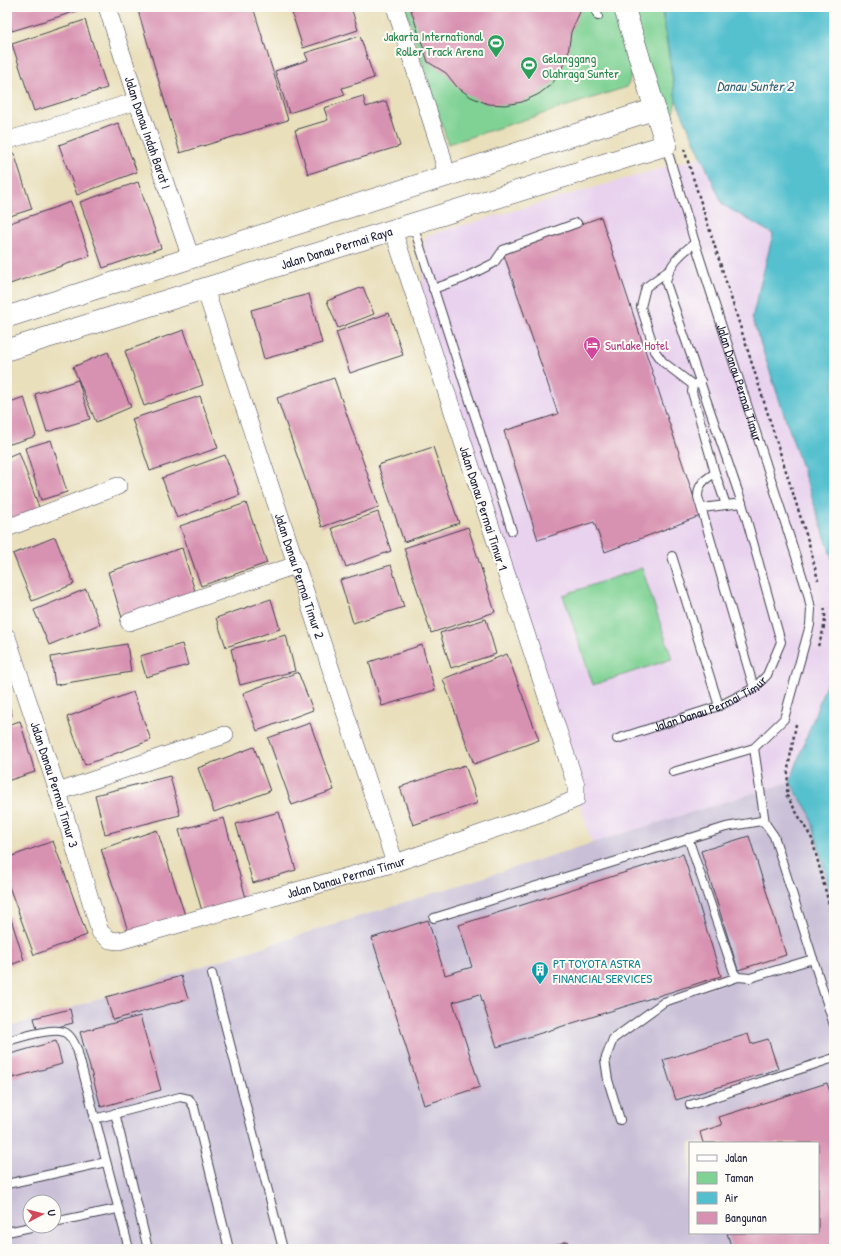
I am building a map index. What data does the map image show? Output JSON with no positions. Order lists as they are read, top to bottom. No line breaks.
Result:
{"streets":{"street":["Jalan Danau Indah Barat I","Jalan Danau Permai Raya","Jalan Danau Permai Timur","Jalan Danau Permai Timur 1","Jalan Danau Permai Timur 2","Jalan Danau Permai Timur 3"]},"crossings":[["Jalan Danau Permai Raya","Jalan Danau Permai Timur"],["Jalan Danau Permai Raya","Jalan Danau Permai Timur 1"],["Jalan Danau Permai Raya","Jalan Danau Permai Timur 2"],["Jalan Danau Permai Timur","Jalan Danau Permai Timur 1"],["Jalan Danau Permai Timur","Jalan Danau Permai Timur 2"],["Jalan Danau Permai Timur","Jalan Danau Permai Timur 3"]],"water":["Danau Sunter 2"],"places":{"sports":["Jakarta International Roller Track Arena","Gelanggang Olahraga Sunter"],"hotel":["Sunlake Hotel"],"building":["PT TOYOTA ASTRA FINANCIAL SERVICES"]},"legend":["Jalan","Taman","Air","Bangunan"],"north":"right"}
